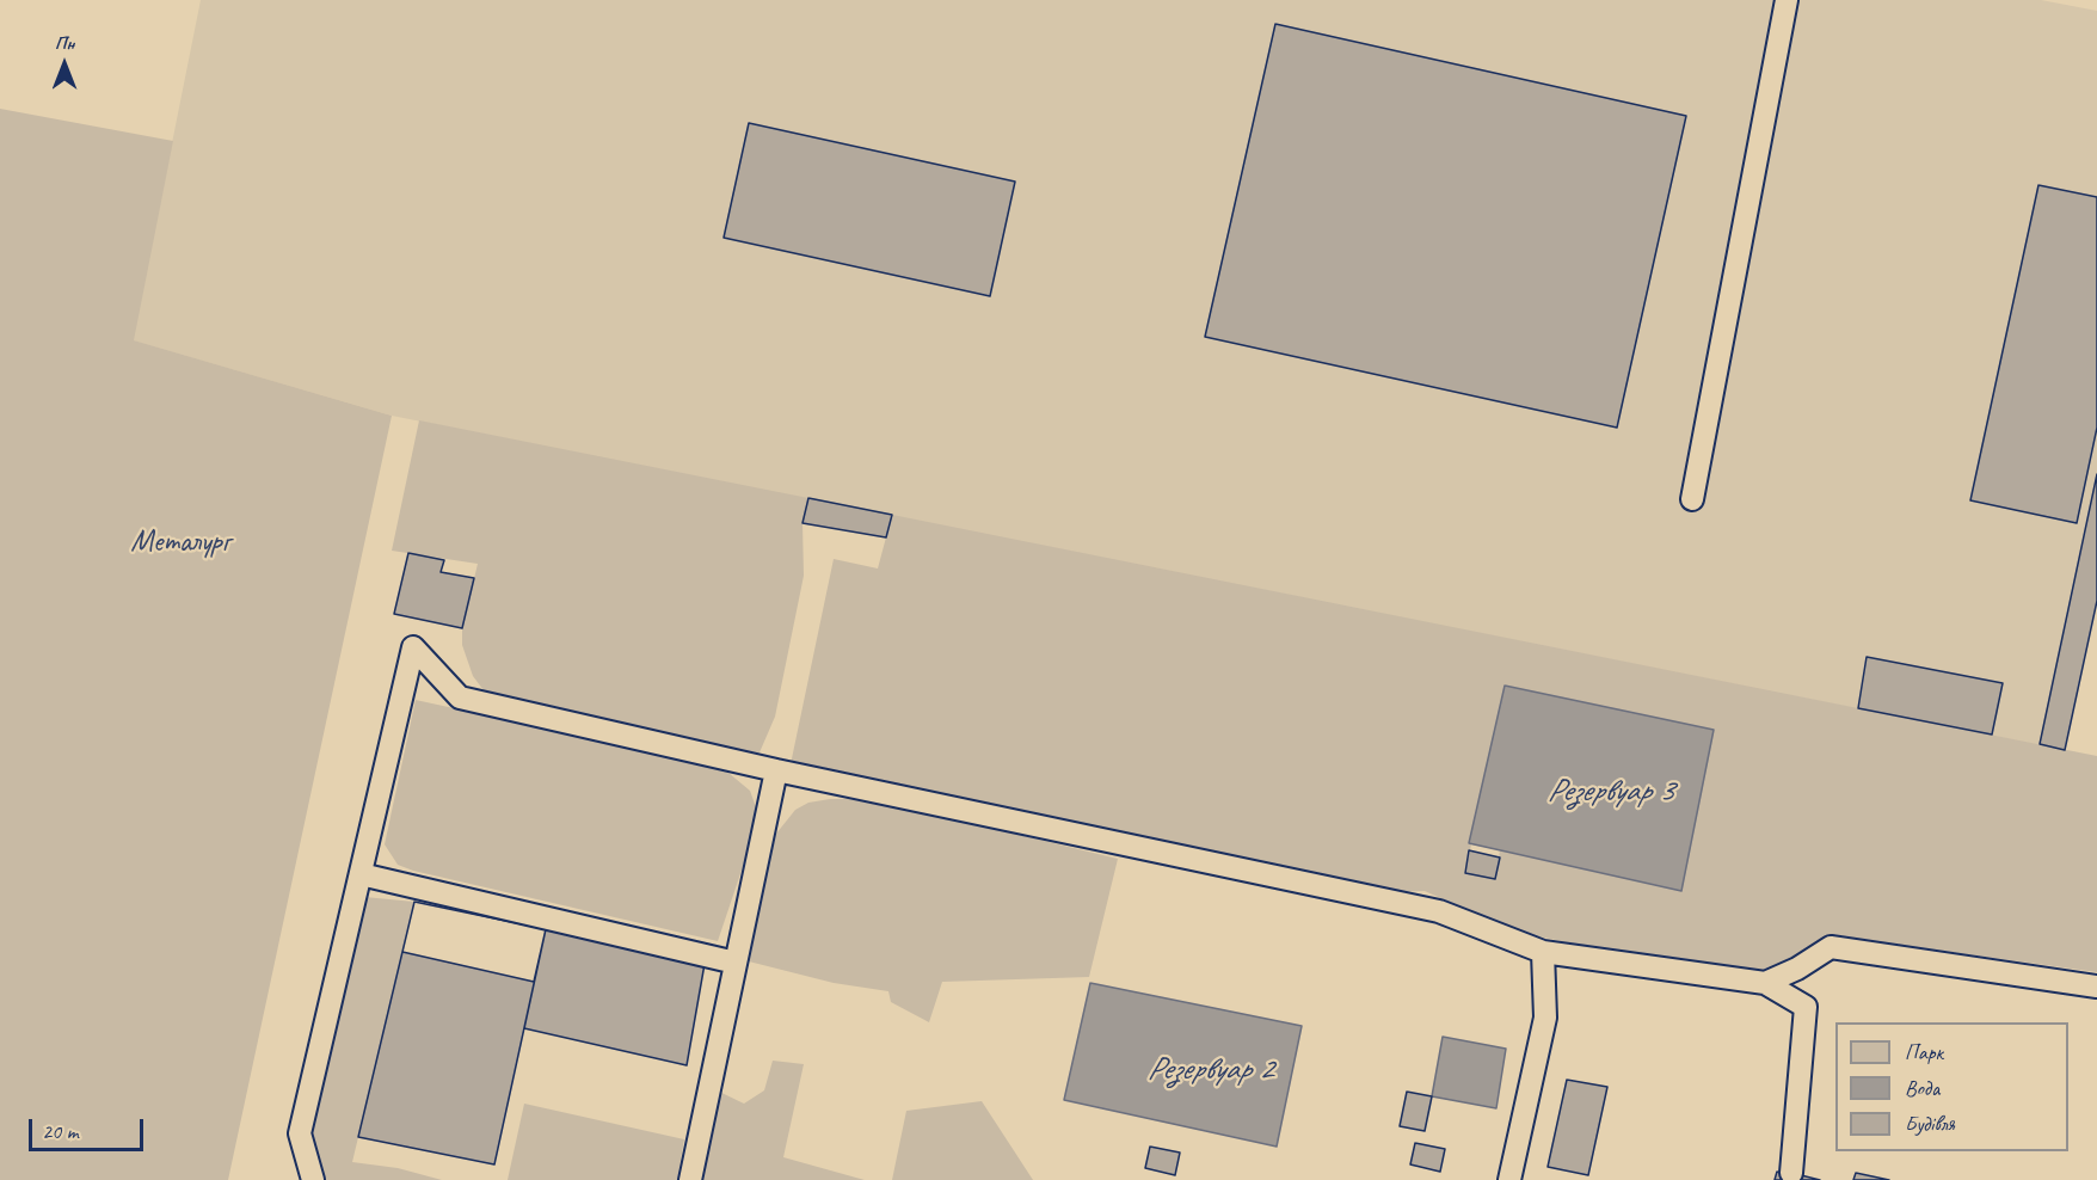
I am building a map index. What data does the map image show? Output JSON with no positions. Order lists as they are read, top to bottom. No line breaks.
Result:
{"water":["Резервуар 3","Резервуар 2"],"parks":["Металург"],"legend":["Парк","Вода","Будівля"],"scale_bar":"20 m","north":"top"}
